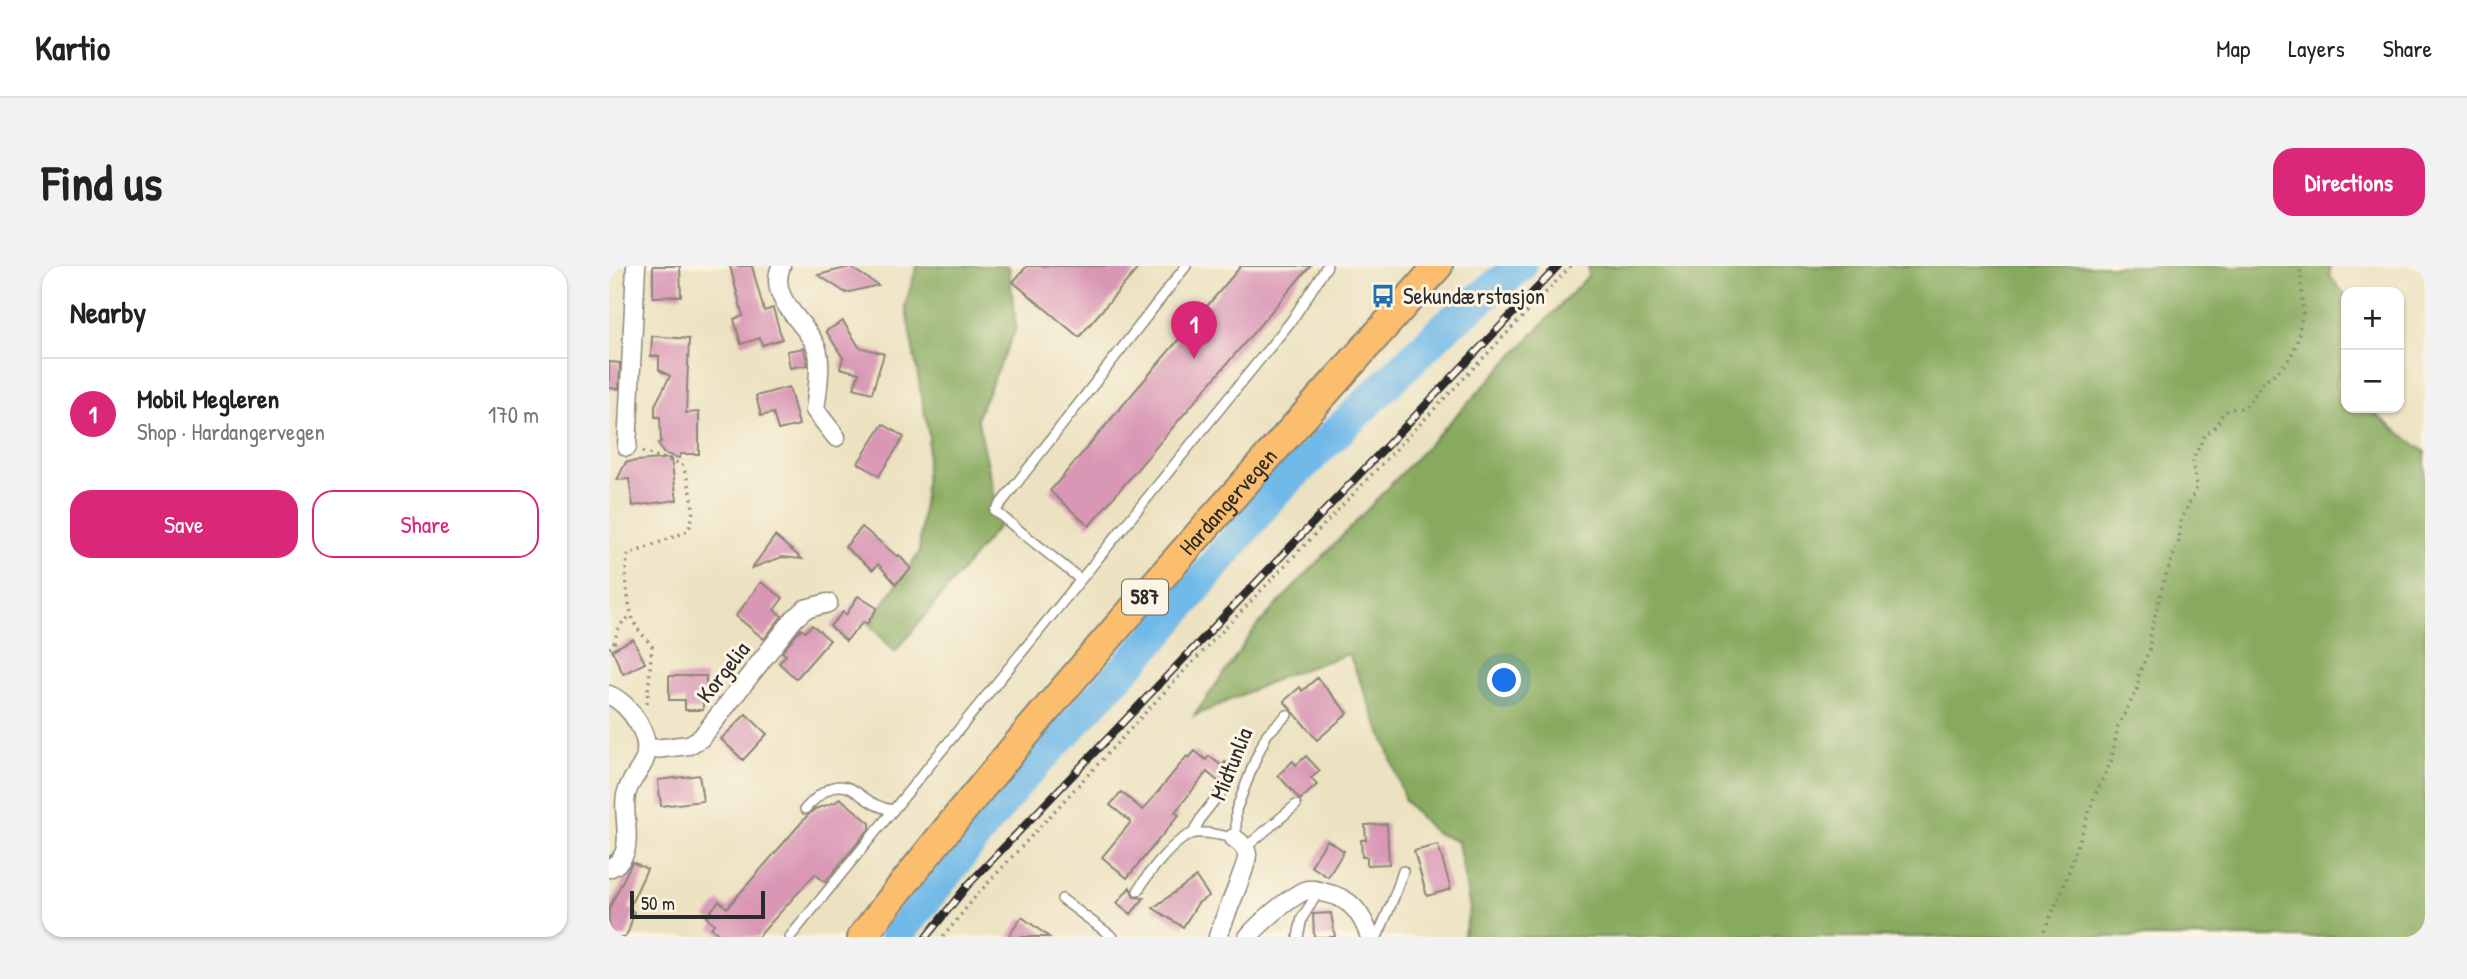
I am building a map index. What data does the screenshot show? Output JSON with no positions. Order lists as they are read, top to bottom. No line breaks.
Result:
{"streets":{"main road":["Hardangervegen","587"],"street":["Korgelia","Midtunlia"]},"places":{"bus stop":["Sekundærstasjon"]},"scale_bar":"50 m","page":{"header":"Kartio","nav":["Map","Layers","Share"],"buttons":["Directions",["Save","Share"]],"title":"Find us","heading":"Nearby","map_buttons":["+","−"],"pins":"1","list":[{"mark":"1","name":"Mobil Megleren","note":"Shop · Hardangervegen","value":"170 m"}],"scale":"50 m"}}
